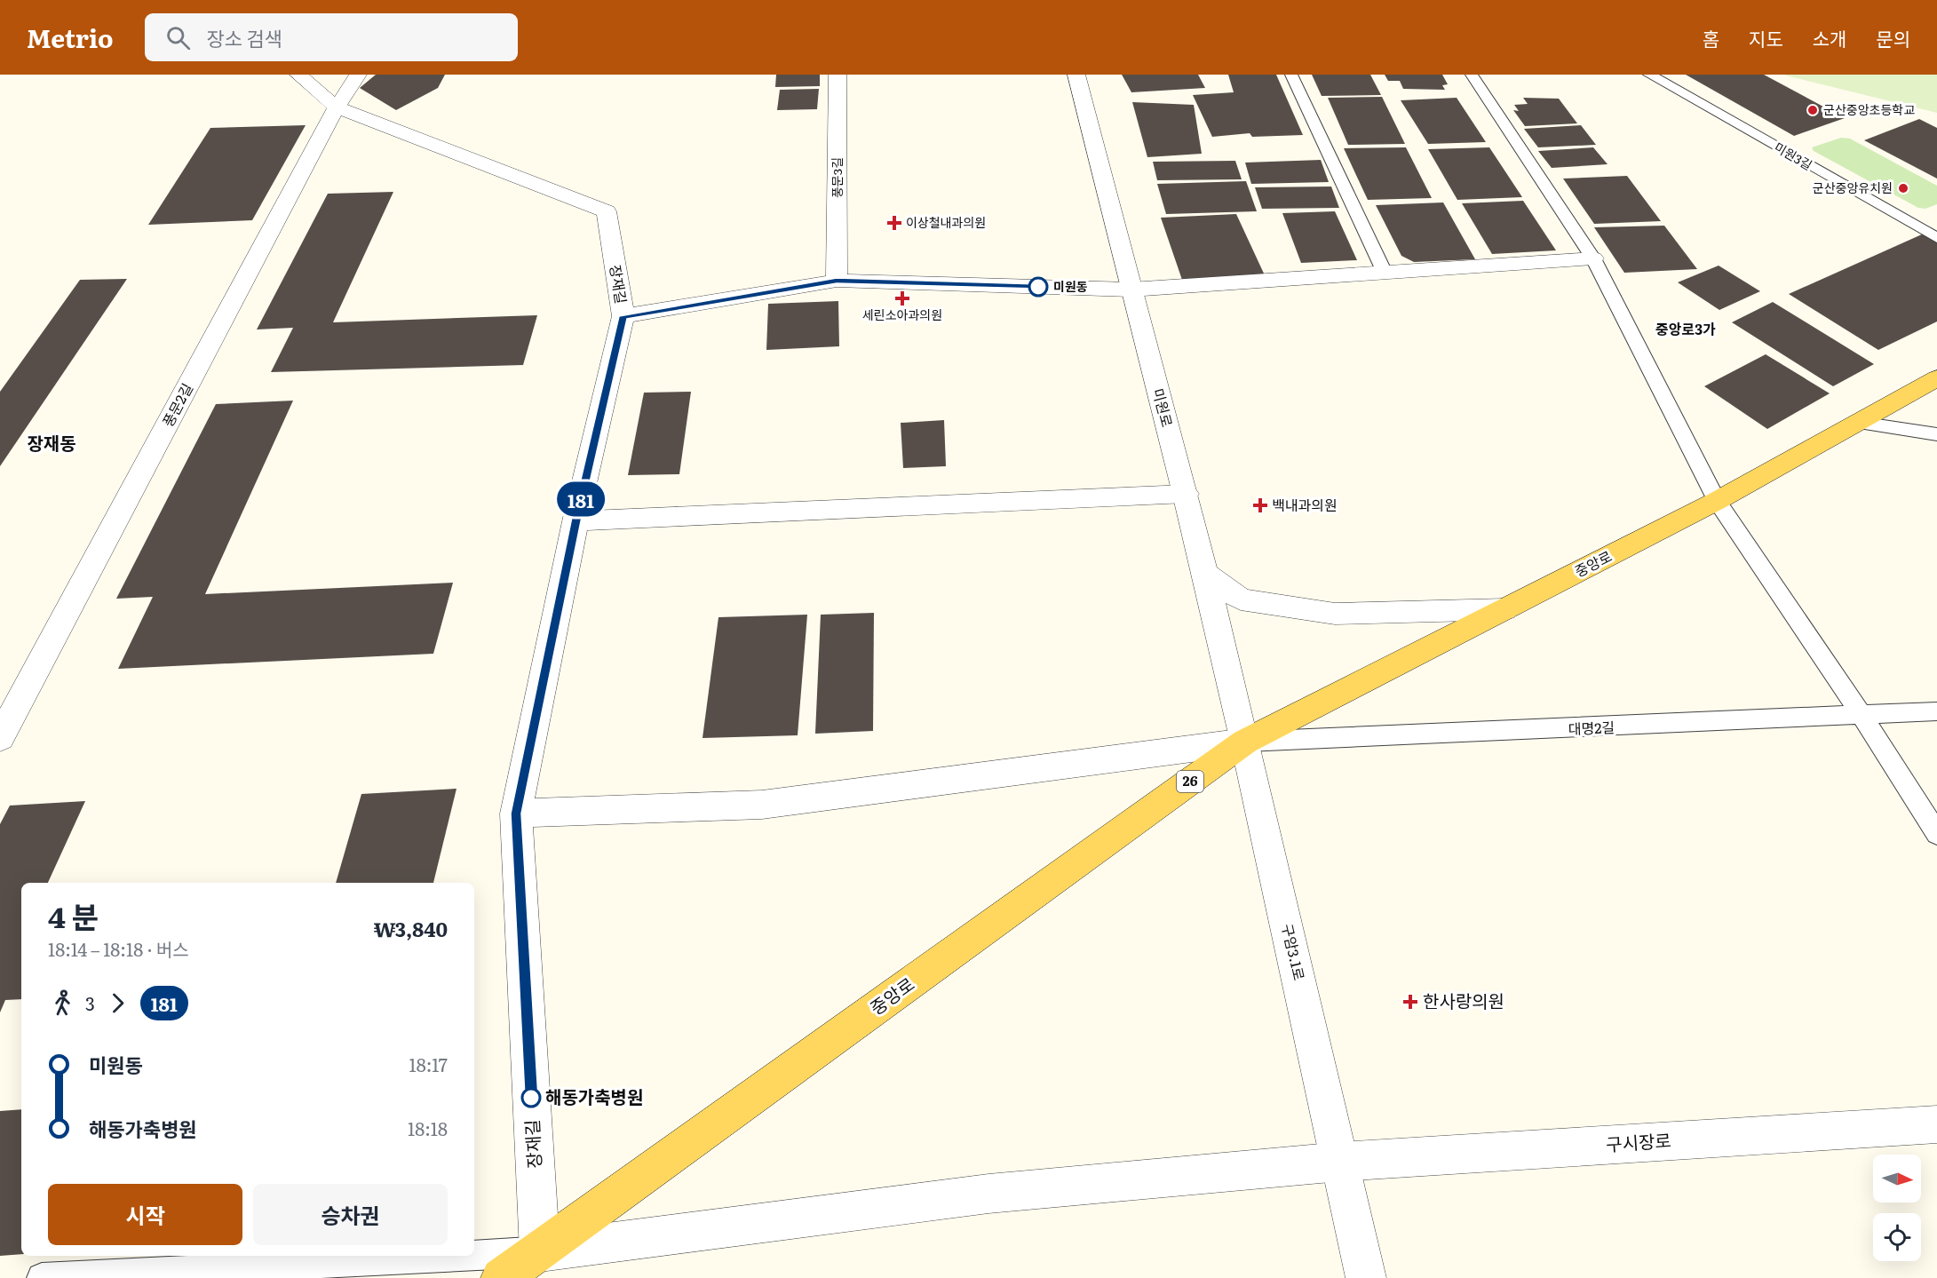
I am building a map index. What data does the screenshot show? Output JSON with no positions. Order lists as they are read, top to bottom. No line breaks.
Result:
{"streets":{"main road":["중앙로","26"],"street":["풍문3길","장재길","풍문2길","미원로","구암3.1로","구시장로"],"lane":["미원3길","대명2길"]},"crossings":[["장재길","풍문2길"],["장재길","중앙로"],["미원로","중앙로"],["미원로","대명2길"],["미원로","구암3.1로"],["중앙로","대명2길"],["중앙로","구암3.1로"],["중앙로","구시장로"],["대명2길","구암3.1로"],["구암3.1로","구시장로"]],"districts":["중앙로3가","장재동"],"places":{"other":["군산중앙초등학교","군산중앙유치원","미원동","해동가축병원"],"health":["이상철내과의원","세린소아과의원","백내과의원","한사랑의원"]},"lines":["bus line 181"],"north":"right","page":{"header":"Metrio","search":"장소 검색","nav":["홈","지도","소개","문의"],"on_map":"181","heading":["4 분","18:14 – 18:18 · 버스","₩3,840"],"legs":["3","181"],"list":[{"name":"미원동","value":"18:17"},{"name":"해동가축병원","value":"18:18"}],"buttons":["시작","승차권"]}}
